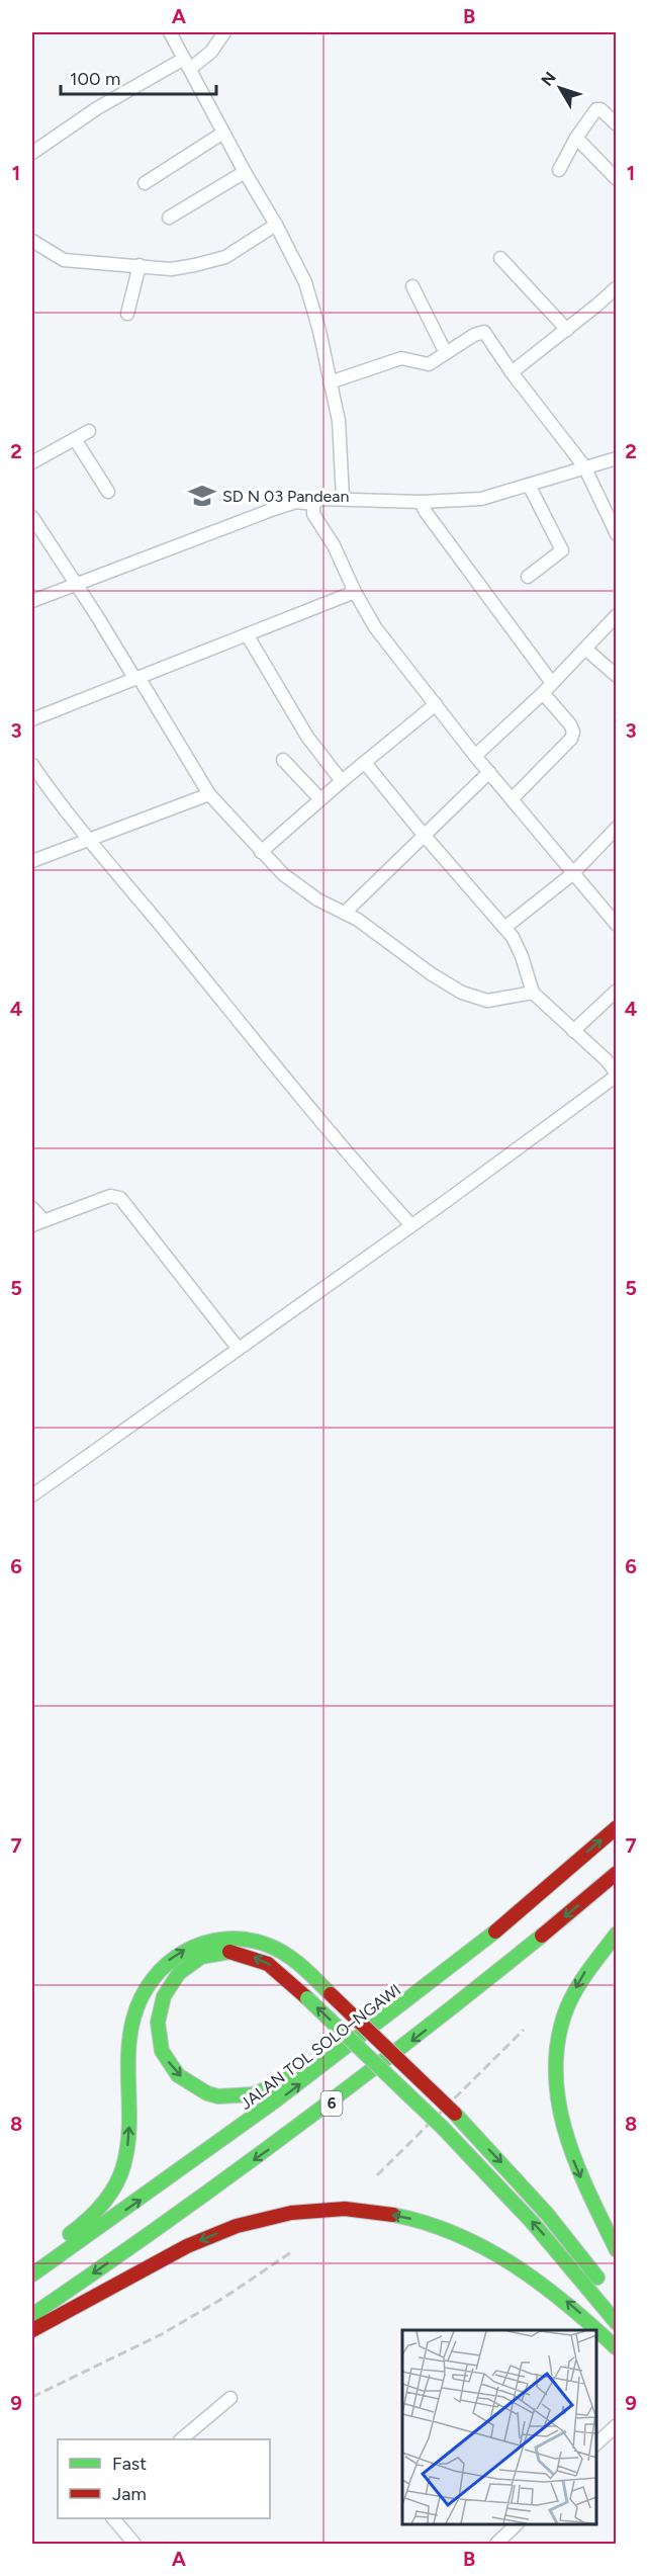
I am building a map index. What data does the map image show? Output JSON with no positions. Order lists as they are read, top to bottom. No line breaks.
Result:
{"streets":{"highway":["JALAN TOL SOLO–NGAWI","6"]},"places":{"school or university":["SD N 03 Pandean"]},"legend":["Fast","Jam"],"scale_bar":"100 m","north":"top left","grid":{"columns":["A","B"],"rows":["1","2","3","4","5","6","7","8","9"]}}
